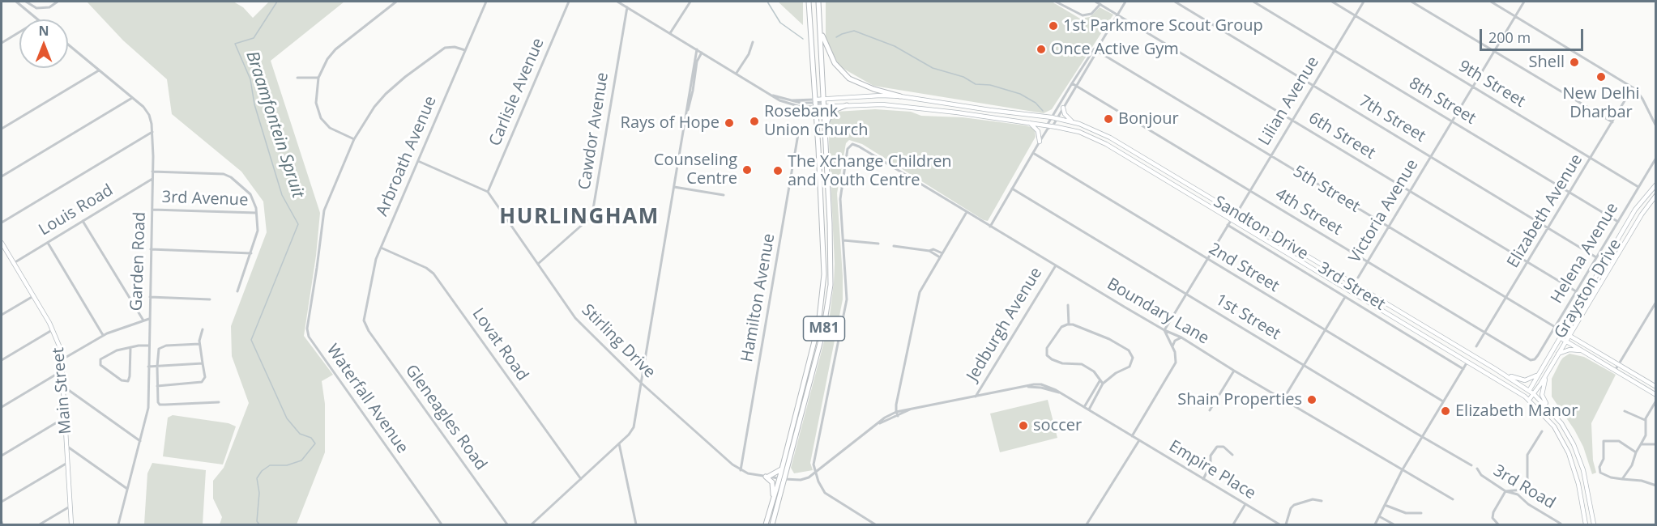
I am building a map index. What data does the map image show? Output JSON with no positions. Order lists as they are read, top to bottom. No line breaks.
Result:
{"streets":{"main road":["Sandton Drive","Grayston Drive","M81","Main Street"],"street":["9th Street","Carlisle Avenue","Lilian Avenue","8th Street","7th Street","Cawdor Avenue","6th Street","Arbroath Avenue","5th Street","3rd Avenue","Louis Road","Victoria Avenue","Elizabeth Avenue","4th Street","Helena Avenue","Garden Road","2nd Street","3rd Street","Hamilton Avenue","Boundary Lane","1st Street","Jedburgh Avenue","Stirling Drive","Lovat Road","Waterfall Avenue","Gleneagles Road","Empire Place","3rd Road"]},"crossings":[["9th Street","Lilian Avenue"],["9th Street","Victoria Avenue"],["9th Street","Elizabeth Avenue"],["9th Street","Helena Avenue"],["Carlisle Avenue","Stirling Drive"],["Lilian Avenue","8th Street"],["Lilian Avenue","7th Street"],["Lilian Avenue","6th Street"],["Lilian Avenue","5th Street"],["Lilian Avenue","4th Street"],["Lilian Avenue","Sandton Drive"],["8th Street","Victoria Avenue"],["8th Street","Elizabeth Avenue"],["8th Street","Helena Avenue"],["7th Street","Victoria Avenue"],["7th Street","Elizabeth Avenue"],["7th Street","Helena Avenue"],["Cawdor Avenue","Stirling Drive"],["6th Street","Victoria Avenue"],["6th Street","Elizabeth Avenue"],["6th Street","Helena Avenue"],["Arbroath Avenue","Lovat Road"],["Arbroath Avenue","Waterfall Avenue"],["Arbroath Avenue","Gleneagles Road"],["5th Street","Victoria Avenue"],["5th Street","Elizabeth Avenue"],["5th Street","Helena Avenue"],["3rd Avenue","Garden Road"],["Louis Road","Garden Road"],["Louis Road","Main Street"],["Victoria Avenue","4th Street"],["Elizabeth Avenue","4th Street"],["4th Street","Helena Avenue"],["Sandton Drive","Grayston Drive"],["Sandton Drive","M81"],["Hamilton Avenue","Stirling Drive"],["Boundary Lane","Jedburgh Avenue"],["Jedburgh Avenue","Empire Place"],["M81","Stirling Drive"],["Stirling Drive","Empire Place"]],"districts":["HURLINGHAM"],"water":["Braamfontein Spruit"],"places":["1st Parkmore Scout Group","Once Active Gym","Shell","New Delhi Dharbar","Bonjour","Rosebank Union Church","Rays of Hope","Counseling Centre","The Xchange Children and Youth Centre","Shain Properties","Elizabeth Manor","soccer"],"scale_bar":"200 m","north":"top"}
